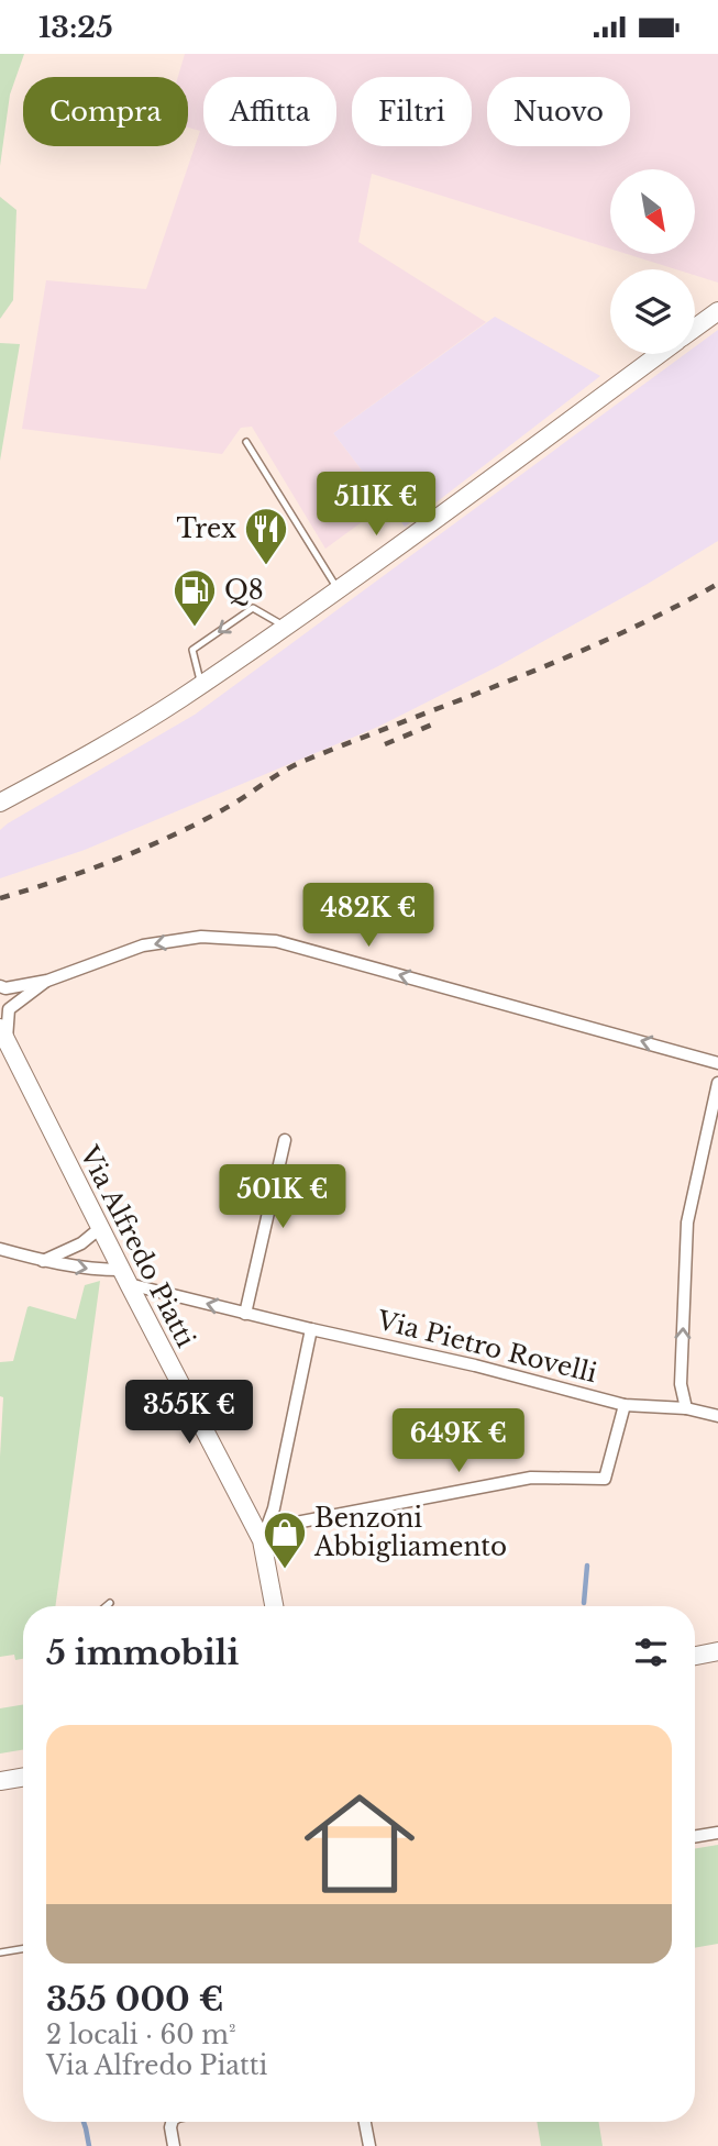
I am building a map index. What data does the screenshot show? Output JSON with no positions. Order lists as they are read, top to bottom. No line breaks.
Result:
{"streets":{"street":["Via Alfredo Piatti","Via Pietro Rovelli"]},"crossings":[["Via Alfredo Piatti","Via Pietro Rovelli"]],"places":{"restaurant":["Trex"],"fuel station":["Q8"],"shop":["Benzoni Abbigliamento"]},"north":"bottom right","page":{"status":"13:25","chip":["Compra","Affitta","Filtri","Nuovo"],"price":["511K €","482K €","501K €","355K €","649K €"],"heading":"5 immobili","list":[{"name":"355 000 €","note":"2 locali · 60 m² · Via Alfredo Piatti"}]}}
